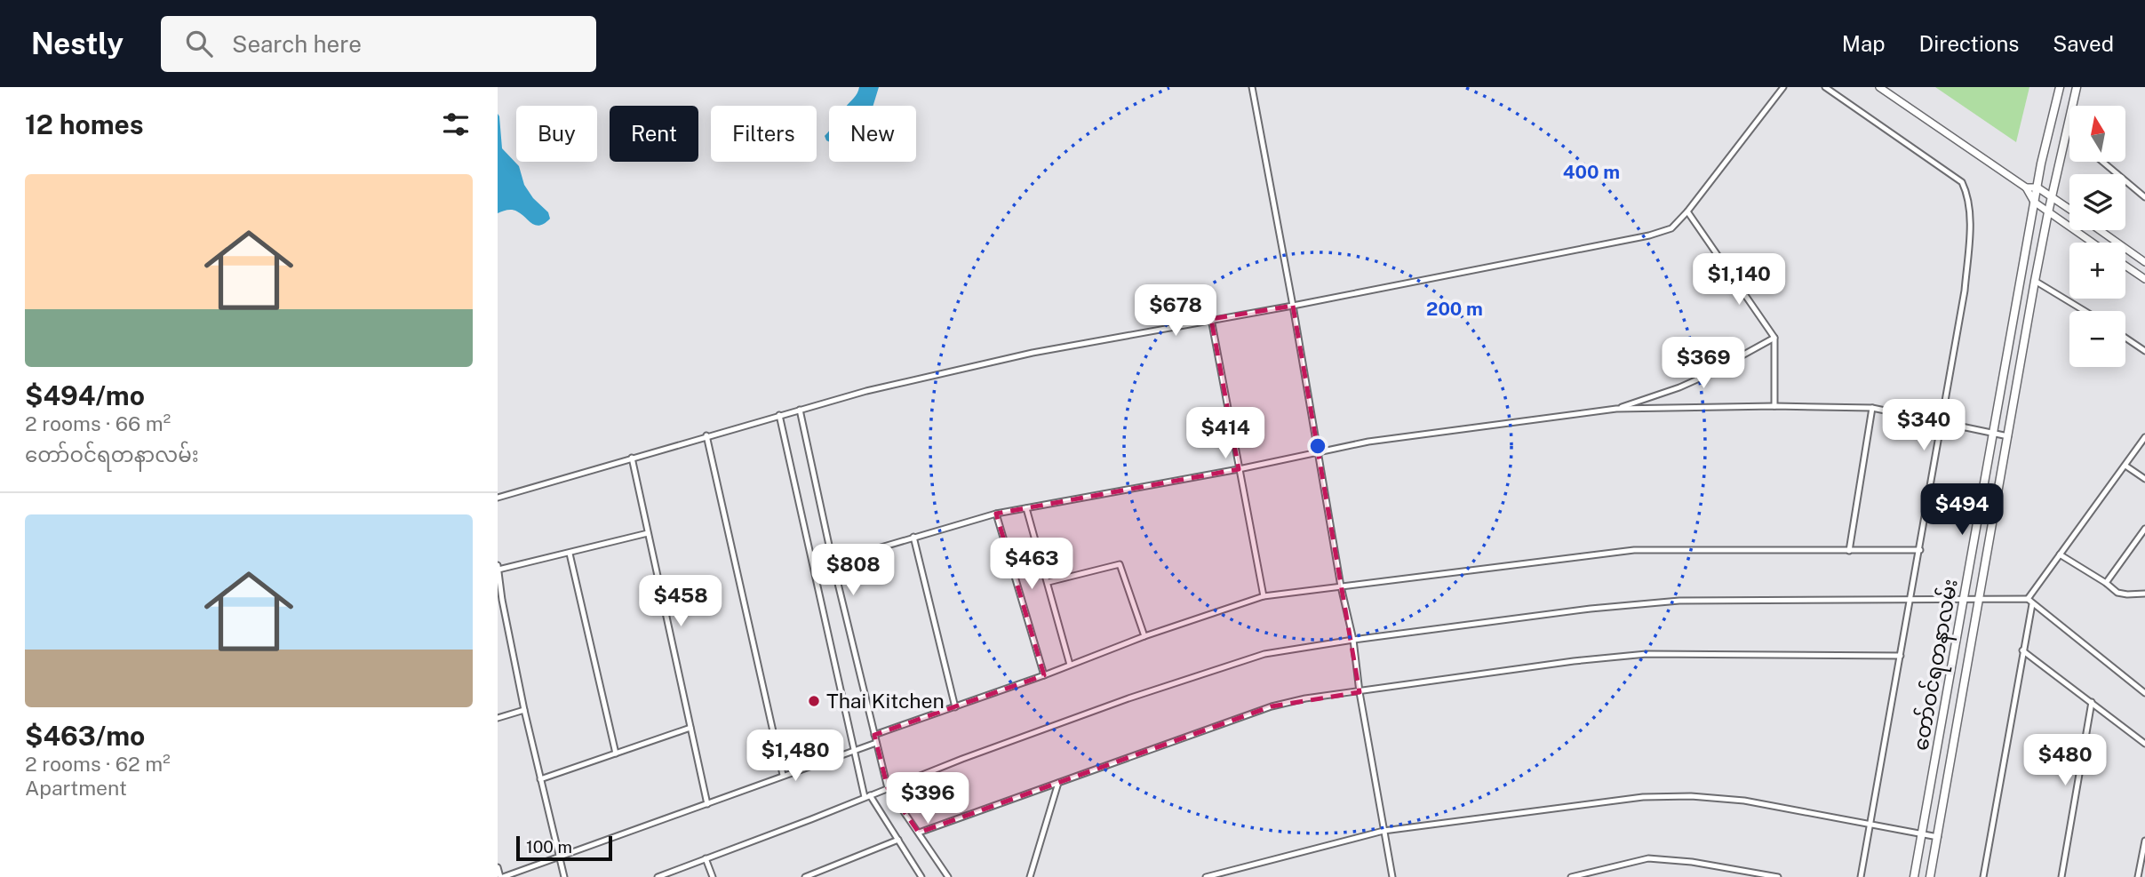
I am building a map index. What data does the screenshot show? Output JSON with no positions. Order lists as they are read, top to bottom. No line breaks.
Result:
{"streets":{"main road":["တော်ဝင်ရတနာလမ်း"]},"places":["Thai Kitchen"],"scale_bar":"100 m","north":"top","page":{"header":"Nestly","search":"Search here","nav":["Map","Directions","Saved"],"heading":"12 homes","map_buttons":["+","−"],"chip":["Buy","Rent","Filters","New"],"list":[{"name":"$494/mo","note":"2 rooms · 66 m² · တော်ဝင်ရတနာလမ်း"},{"name":"$463/mo","note":"2 rooms · 62 m² · Apartment"}],"price":["$1,140","$678","$369","$340","$414","$494","$463","$808","$458","$1,480","$480","$396"],"scale":"100 m"},"rings":["400 m","200 m"]}
